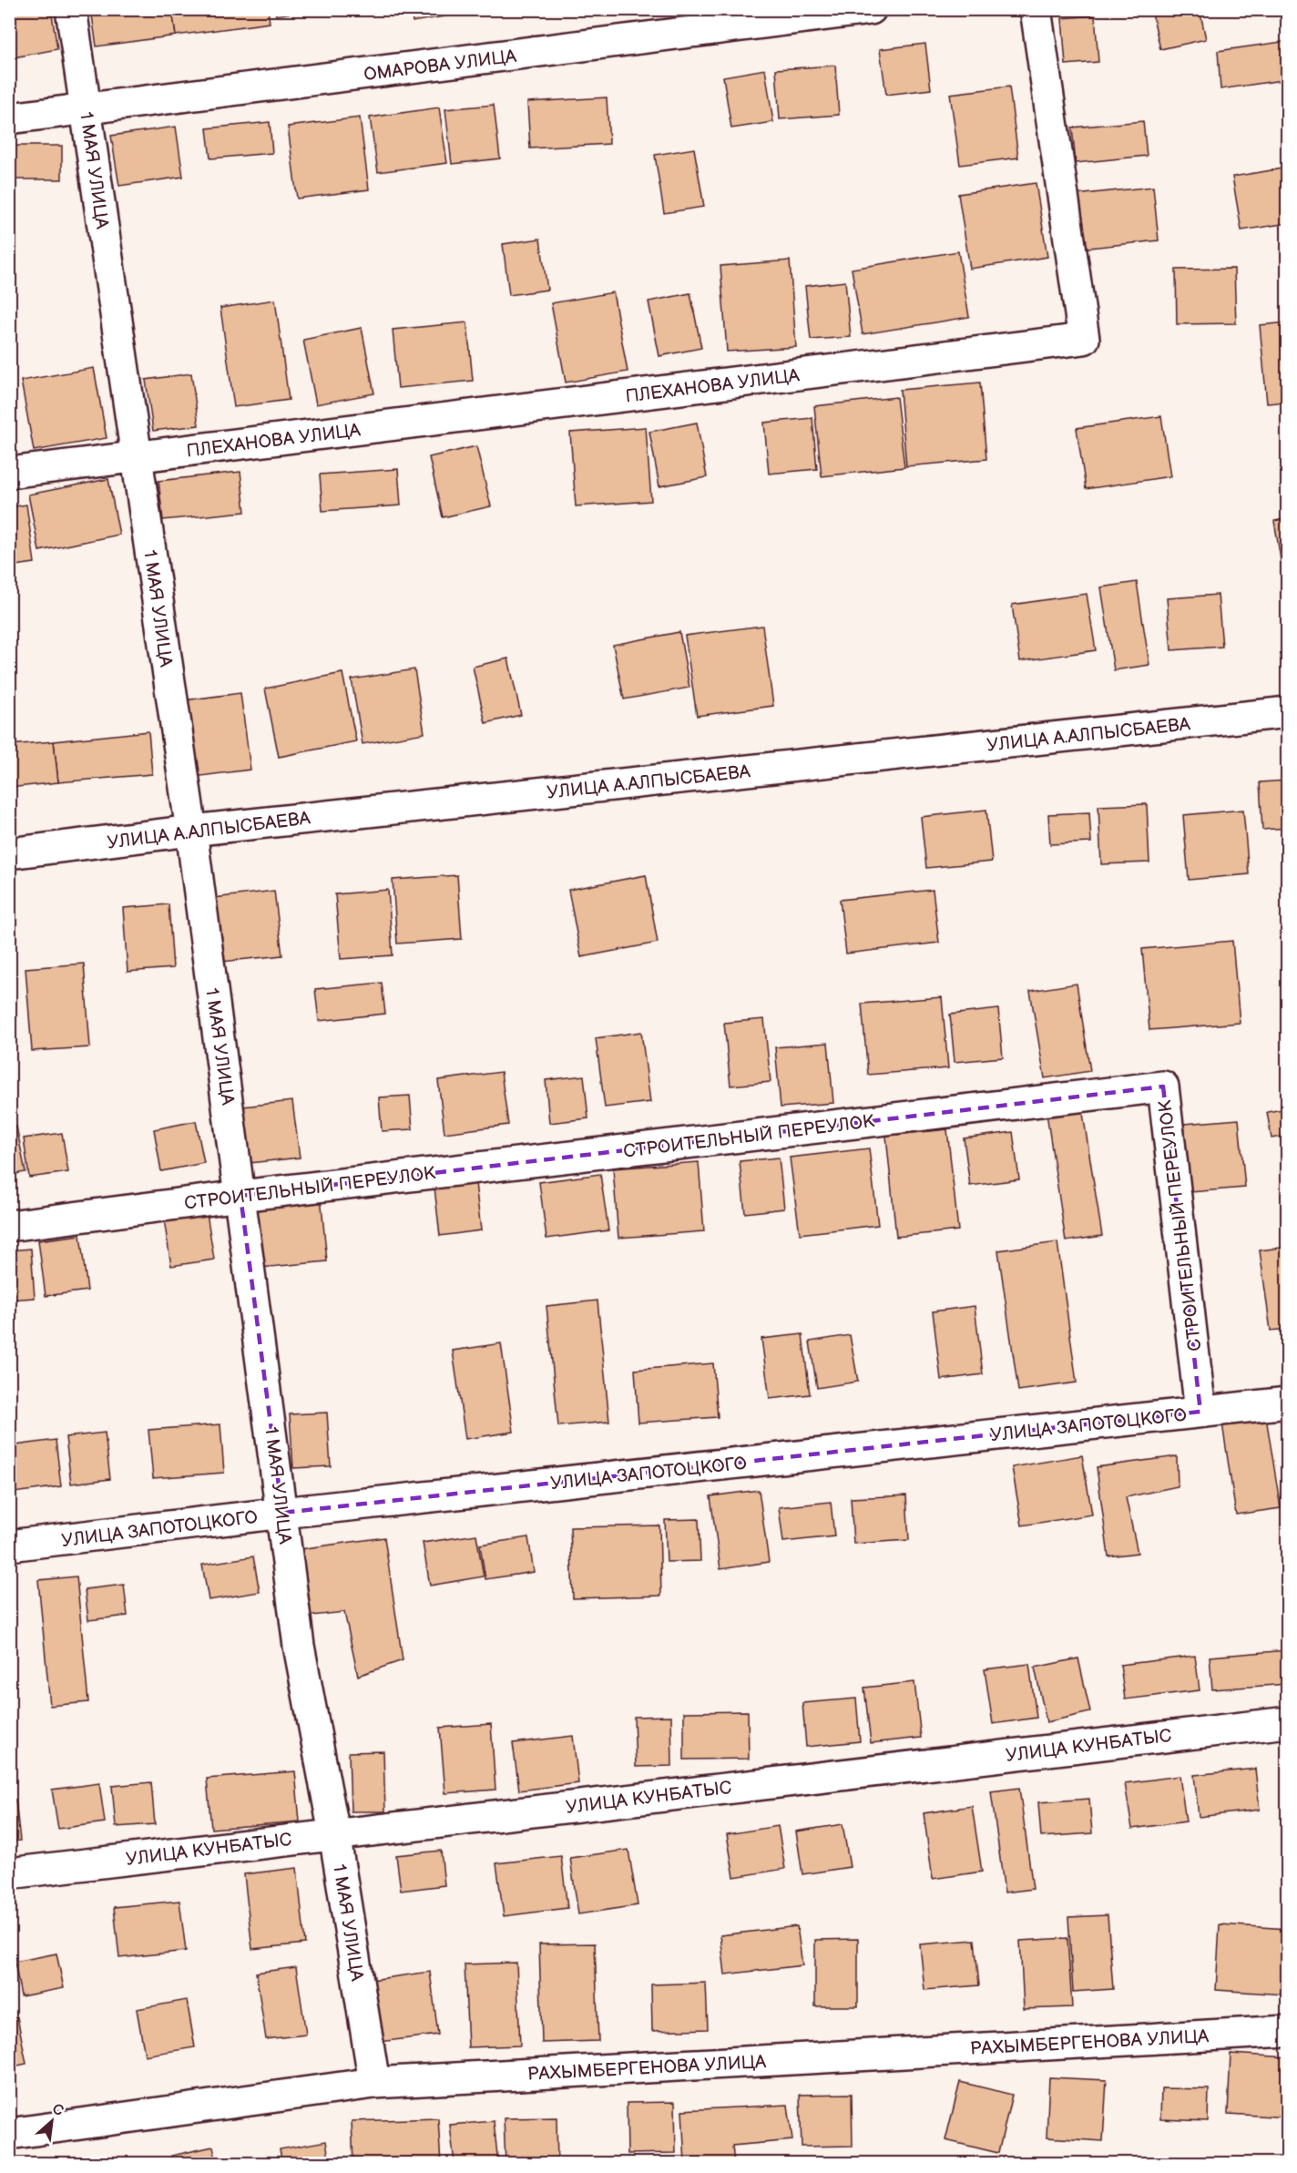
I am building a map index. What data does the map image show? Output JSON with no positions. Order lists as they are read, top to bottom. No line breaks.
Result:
{"streets":{"street":["ОМАРОВА УЛИЦА","1 МАЯ УЛИЦА","ПЛЕХАНОВА УЛИЦА","УЛИЦА А.АЛПЫСБАЕВА","СТРОИТЕЛЬНЫЙ ПЕРЕУЛОК","УЛИЦА ЗАПОТОЦКОГО","УЛИЦА КУНБАТЫС","РАХЫМБЕРГЕНОВА УЛИЦА"]},"crossings":[["ОМАРОВА УЛИЦА","1 МАЯ УЛИЦА"],["1 МАЯ УЛИЦА","ПЛЕХАНОВА УЛИЦА"],["1 МАЯ УЛИЦА","УЛИЦА А.АЛПЫСБАЕВА"],["1 МАЯ УЛИЦА","СТРОИТЕЛЬНЫЙ ПЕРЕУЛОК"],["1 МАЯ УЛИЦА","УЛИЦА ЗАПОТОЦКОГО"],["1 МАЯ УЛИЦА","УЛИЦА КУНБАТЫС"],["1 МАЯ УЛИЦА","РАХЫМБЕРГЕНОВА УЛИЦА"],["СТРОИТЕЛЬНЫЙ ПЕРЕУЛОК","УЛИЦА ЗАПОТОЦКОГО"]],"north":"top right"}
